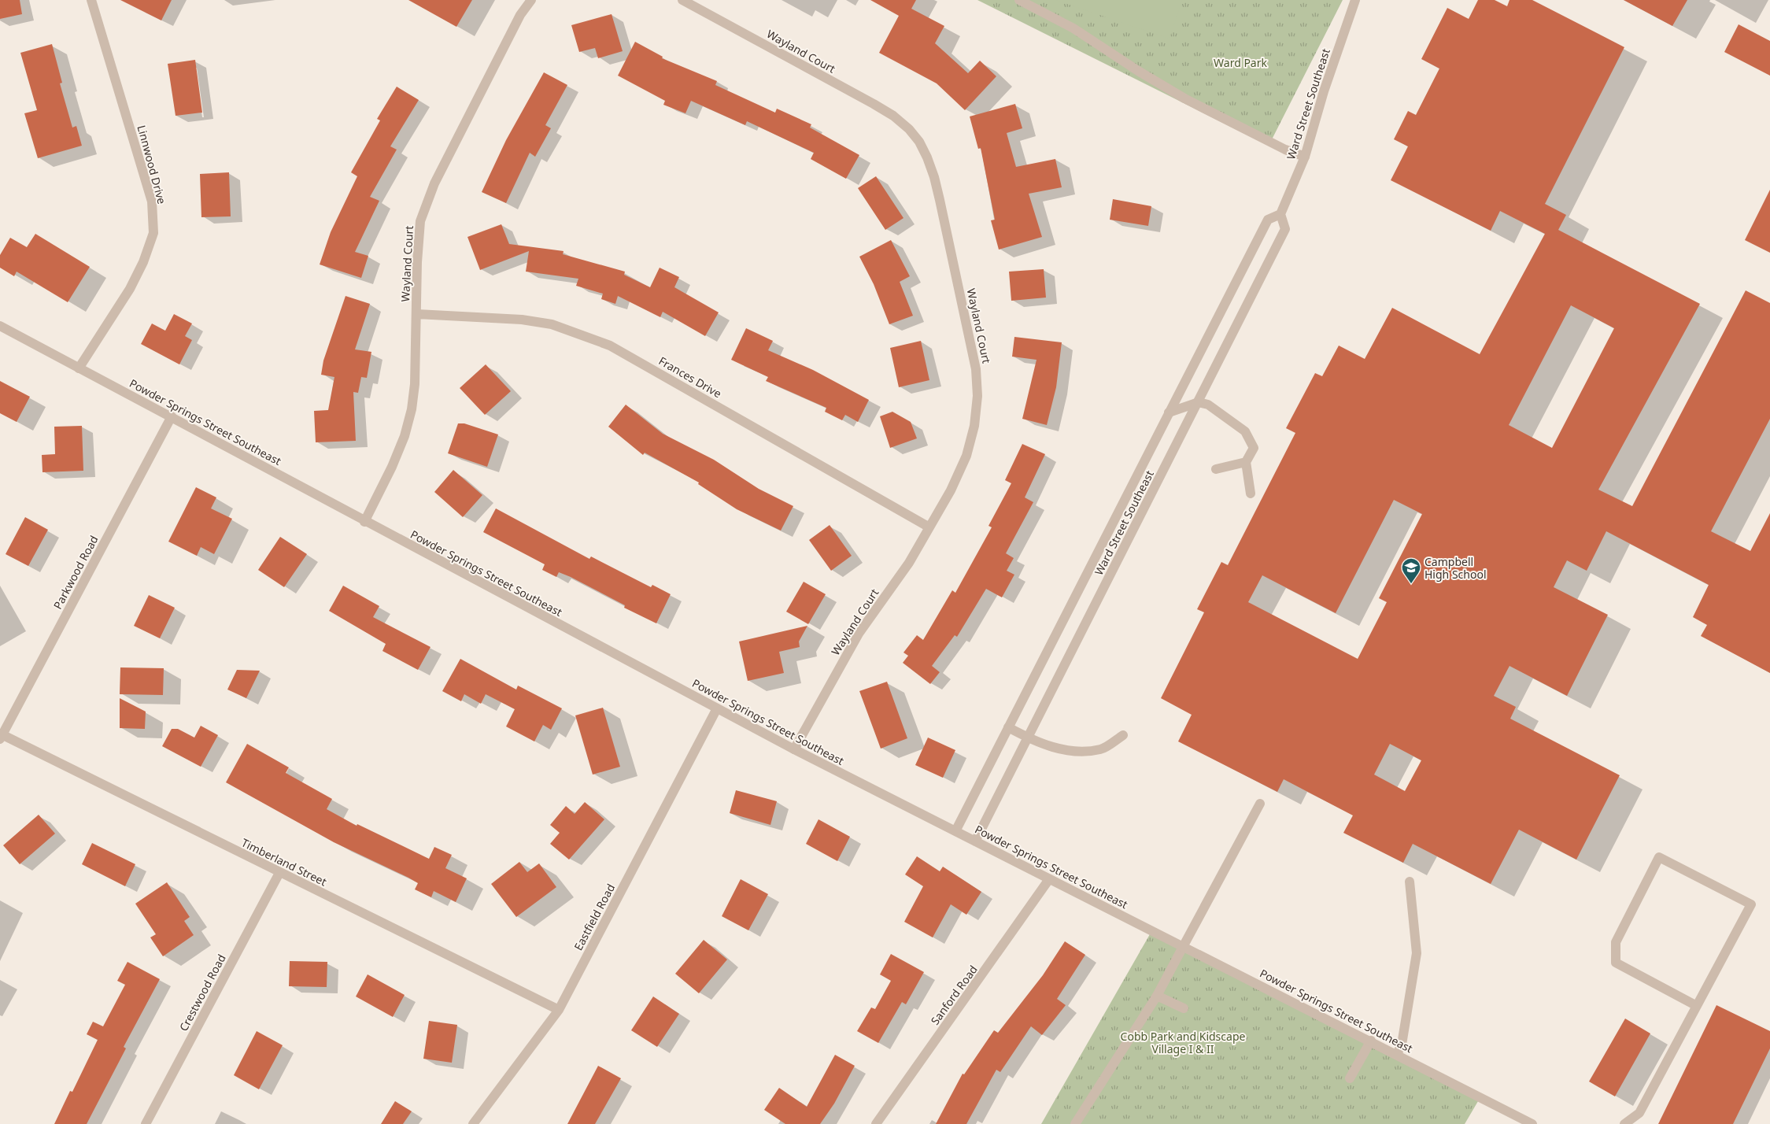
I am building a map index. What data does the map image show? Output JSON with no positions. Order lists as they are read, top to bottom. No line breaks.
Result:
{"streets":{"street":["Wayland Court","Ward Street Southeast","Linnwood Drive","Frances Drive","Powder Springs Street Southeast","Parkwood Road","Timberland Street","Eastfield Road","Crestwood Road","Sanford Road"]},"crossings":[["Wayland Court","Frances Drive"],["Wayland Court","Powder Springs Street Southeast"],["Ward Street Southeast","Powder Springs Street Southeast"],["Linnwood Drive","Powder Springs Street Southeast"],["Powder Springs Street Southeast","Parkwood Road"],["Powder Springs Street Southeast","Eastfield Road"],["Powder Springs Street Southeast","Sanford Road"],["Parkwood Road","Timberland Street"],["Timberland Street","Eastfield Road"],["Timberland Street","Crestwood Road"]],"parks":["Ward Park","Cobb Park and Kidscape Village I & II"],"places":{"school or university":["Campbell High School"]}}
